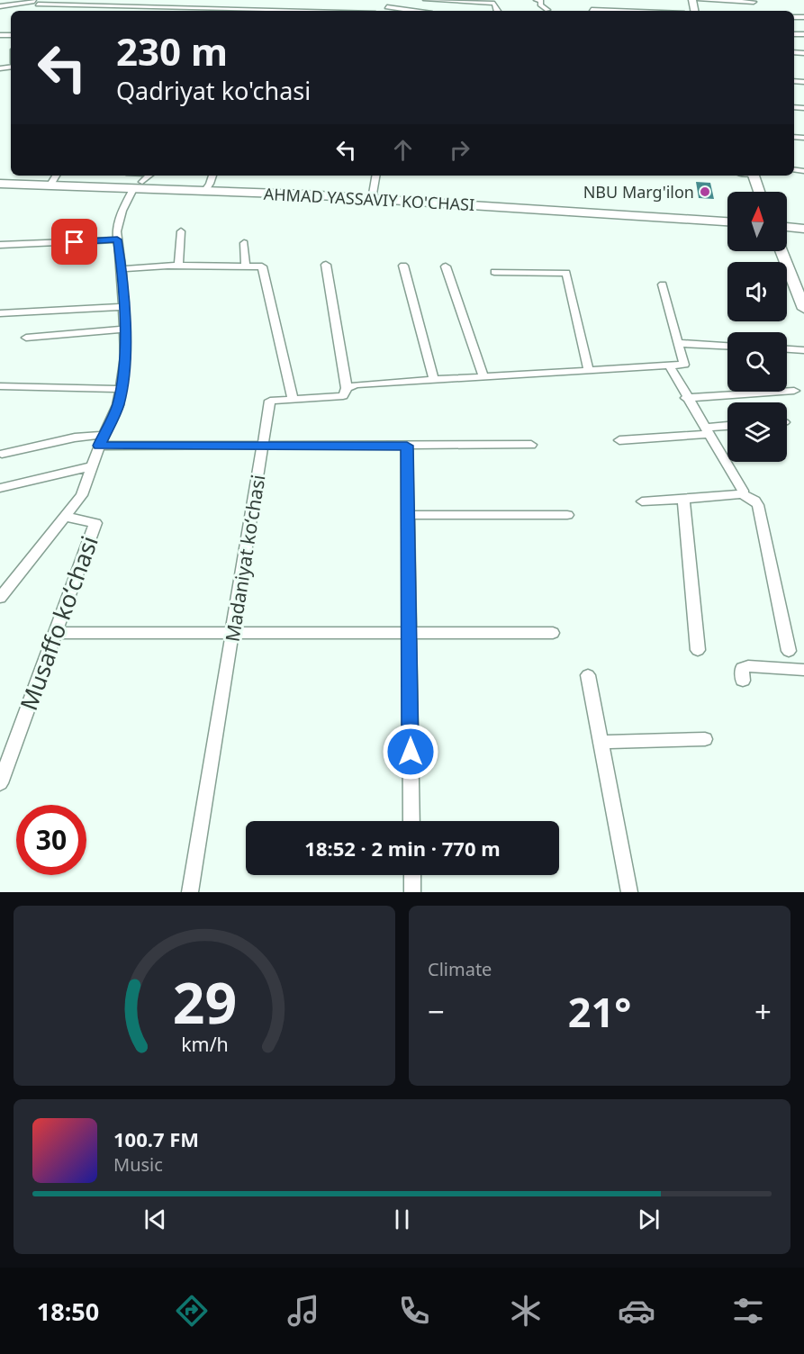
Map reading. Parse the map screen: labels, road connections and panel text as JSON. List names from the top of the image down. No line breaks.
{"streets":{"main road":["AHMAD YASSAVIY KO'CHASI"],"street":["Madaniyat koʻchasi","Musaffo koʻchasi"]},"places":["NBU Marg'ilon"],"north":"top","page":{"turn":["230 m","Qadriyat ko'chasi"],"limit":"30","trip":"18:52 · 2 min · 770 m","tile":"Climate","heat":["−","21°","+"],"song":["100.7 FM","Music"],"tabs":"18:50","gauge":["29","km/h"]}}
